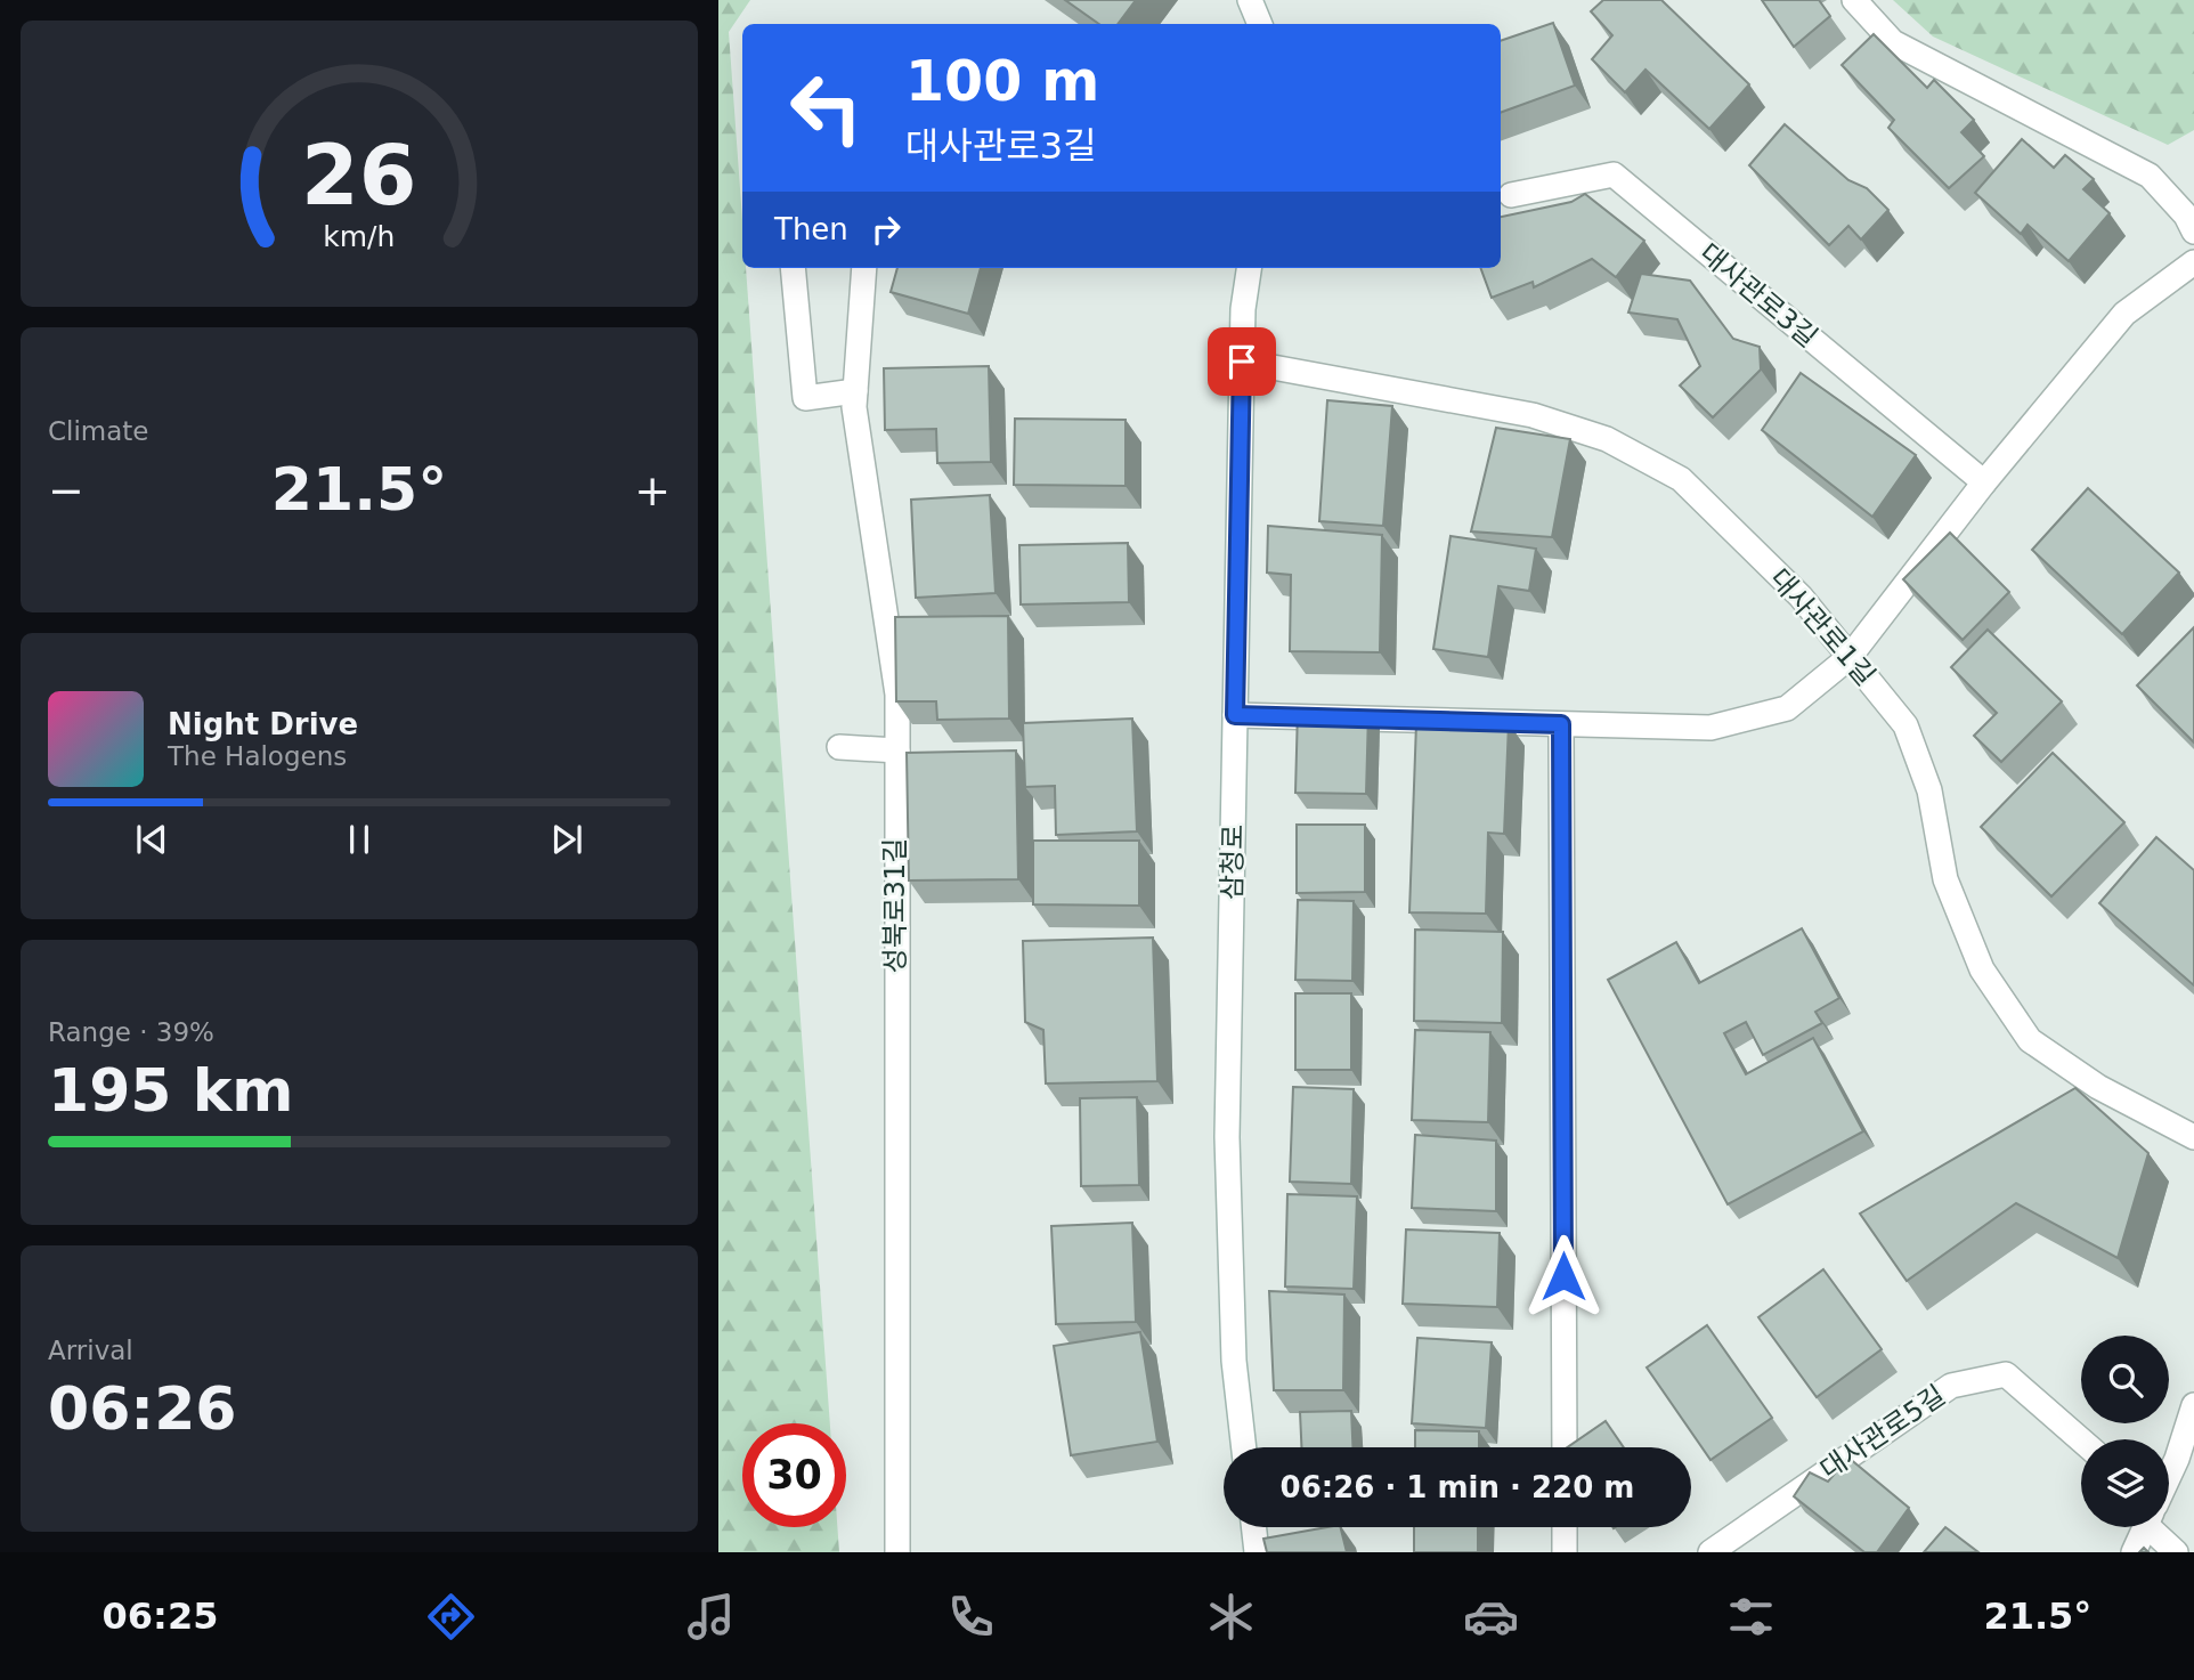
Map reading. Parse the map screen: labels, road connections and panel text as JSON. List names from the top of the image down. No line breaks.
{"streets":{"street":["대사관로3길","대사관로1길","삼청로","성북로31길","대사관로5길"]},"crossings":[["대사관로1길","삼청로"]],"page":{"turn":["100 m","대사관로3길"],"then":"Then","tile":["Climate",["Range · 39%","195 km"],["Arrival","06:26"]],"heat":["−","21.5°","+"],"song":["Night Drive","The Halogens"],"limit":"30","trip":"06:26 · 1 min · 220 m","tabs":["06:25","21.5°"],"gauge":["26","km/h"]}}
